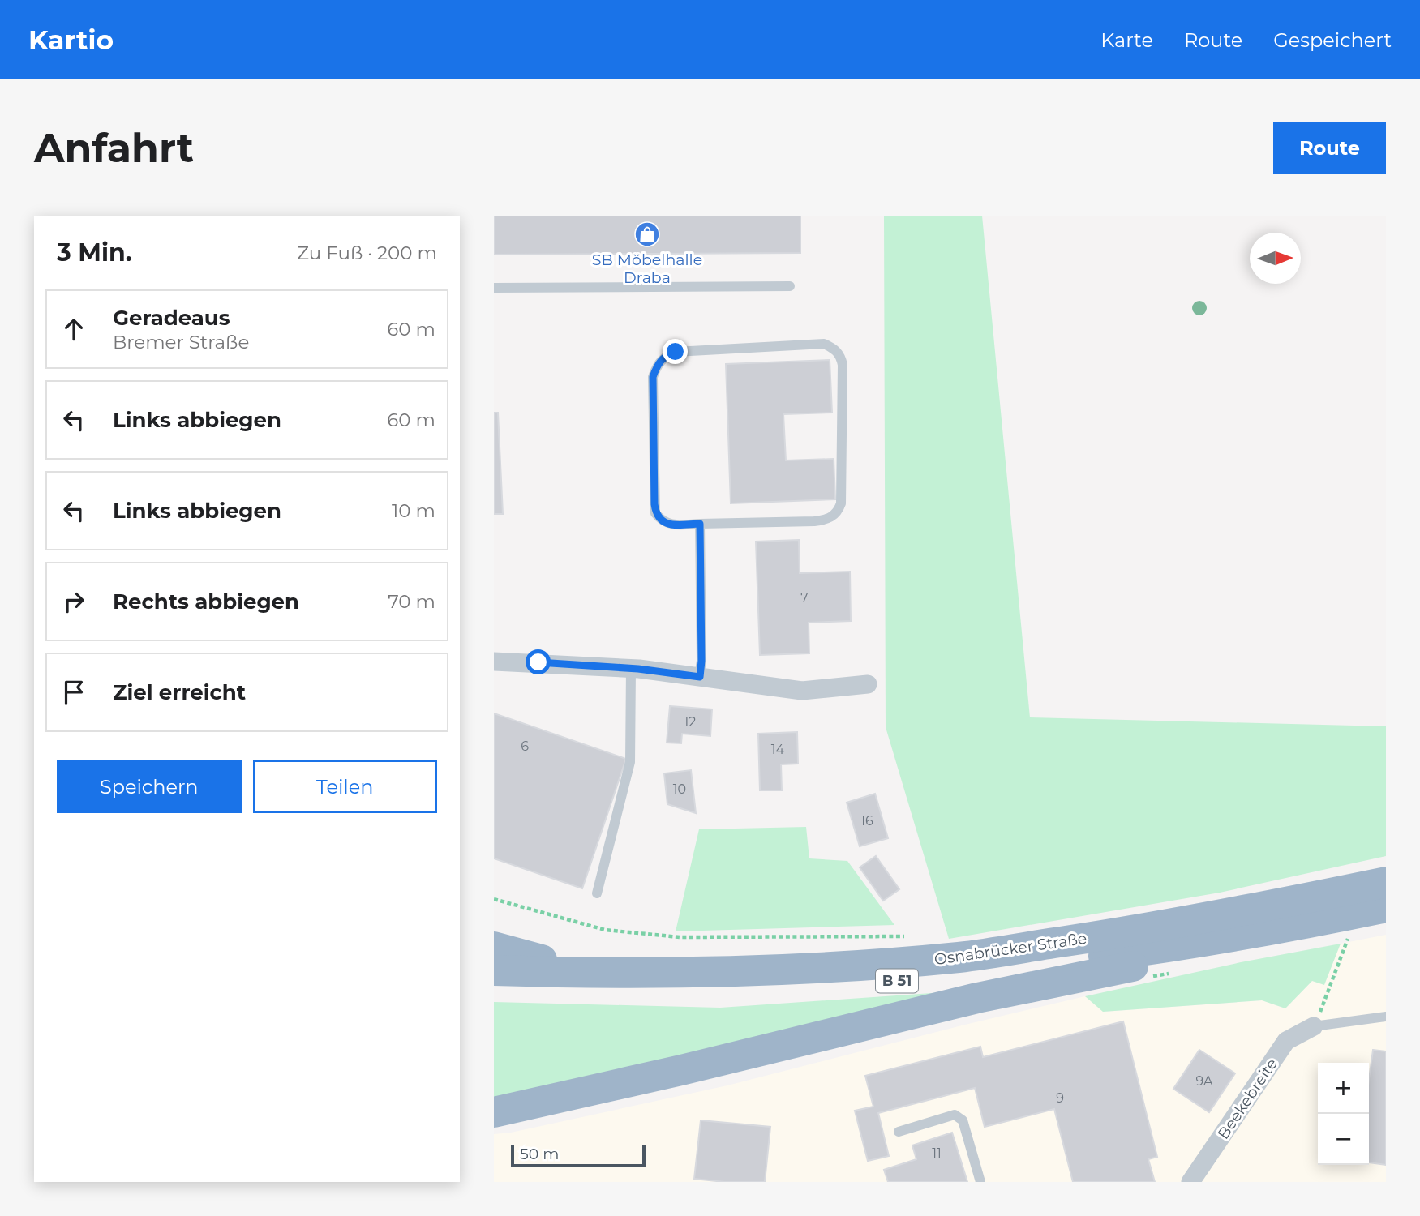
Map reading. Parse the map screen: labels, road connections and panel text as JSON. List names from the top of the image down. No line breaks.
{"streets":{"highway":["Osnabrücker Straße","B 51"],"street":["Beekebreite"]},"places":{"shop":["SB Möbelhalle Draba"]},"house_numbers":["7","12","6","14","10","16","9A","9","11"],"scale_bar":"50 m","north":"right","page":{"header":"Kartio","nav":["Karte","Route","Gespeichert"],"buttons":["Route",["Speichern","Teilen"]],"title":"Anfahrt","heading":["3 Min.","Zu Fuß · 200 m"],"list":[["Geradeaus","Bremer Straße","60 m"],["Links abbiegen","60 m"],["Links abbiegen","10 m"],["Rechts abbiegen","70 m"],"Ziel erreicht"],"map_buttons":["+","−"],"scale":"50 m"}}
